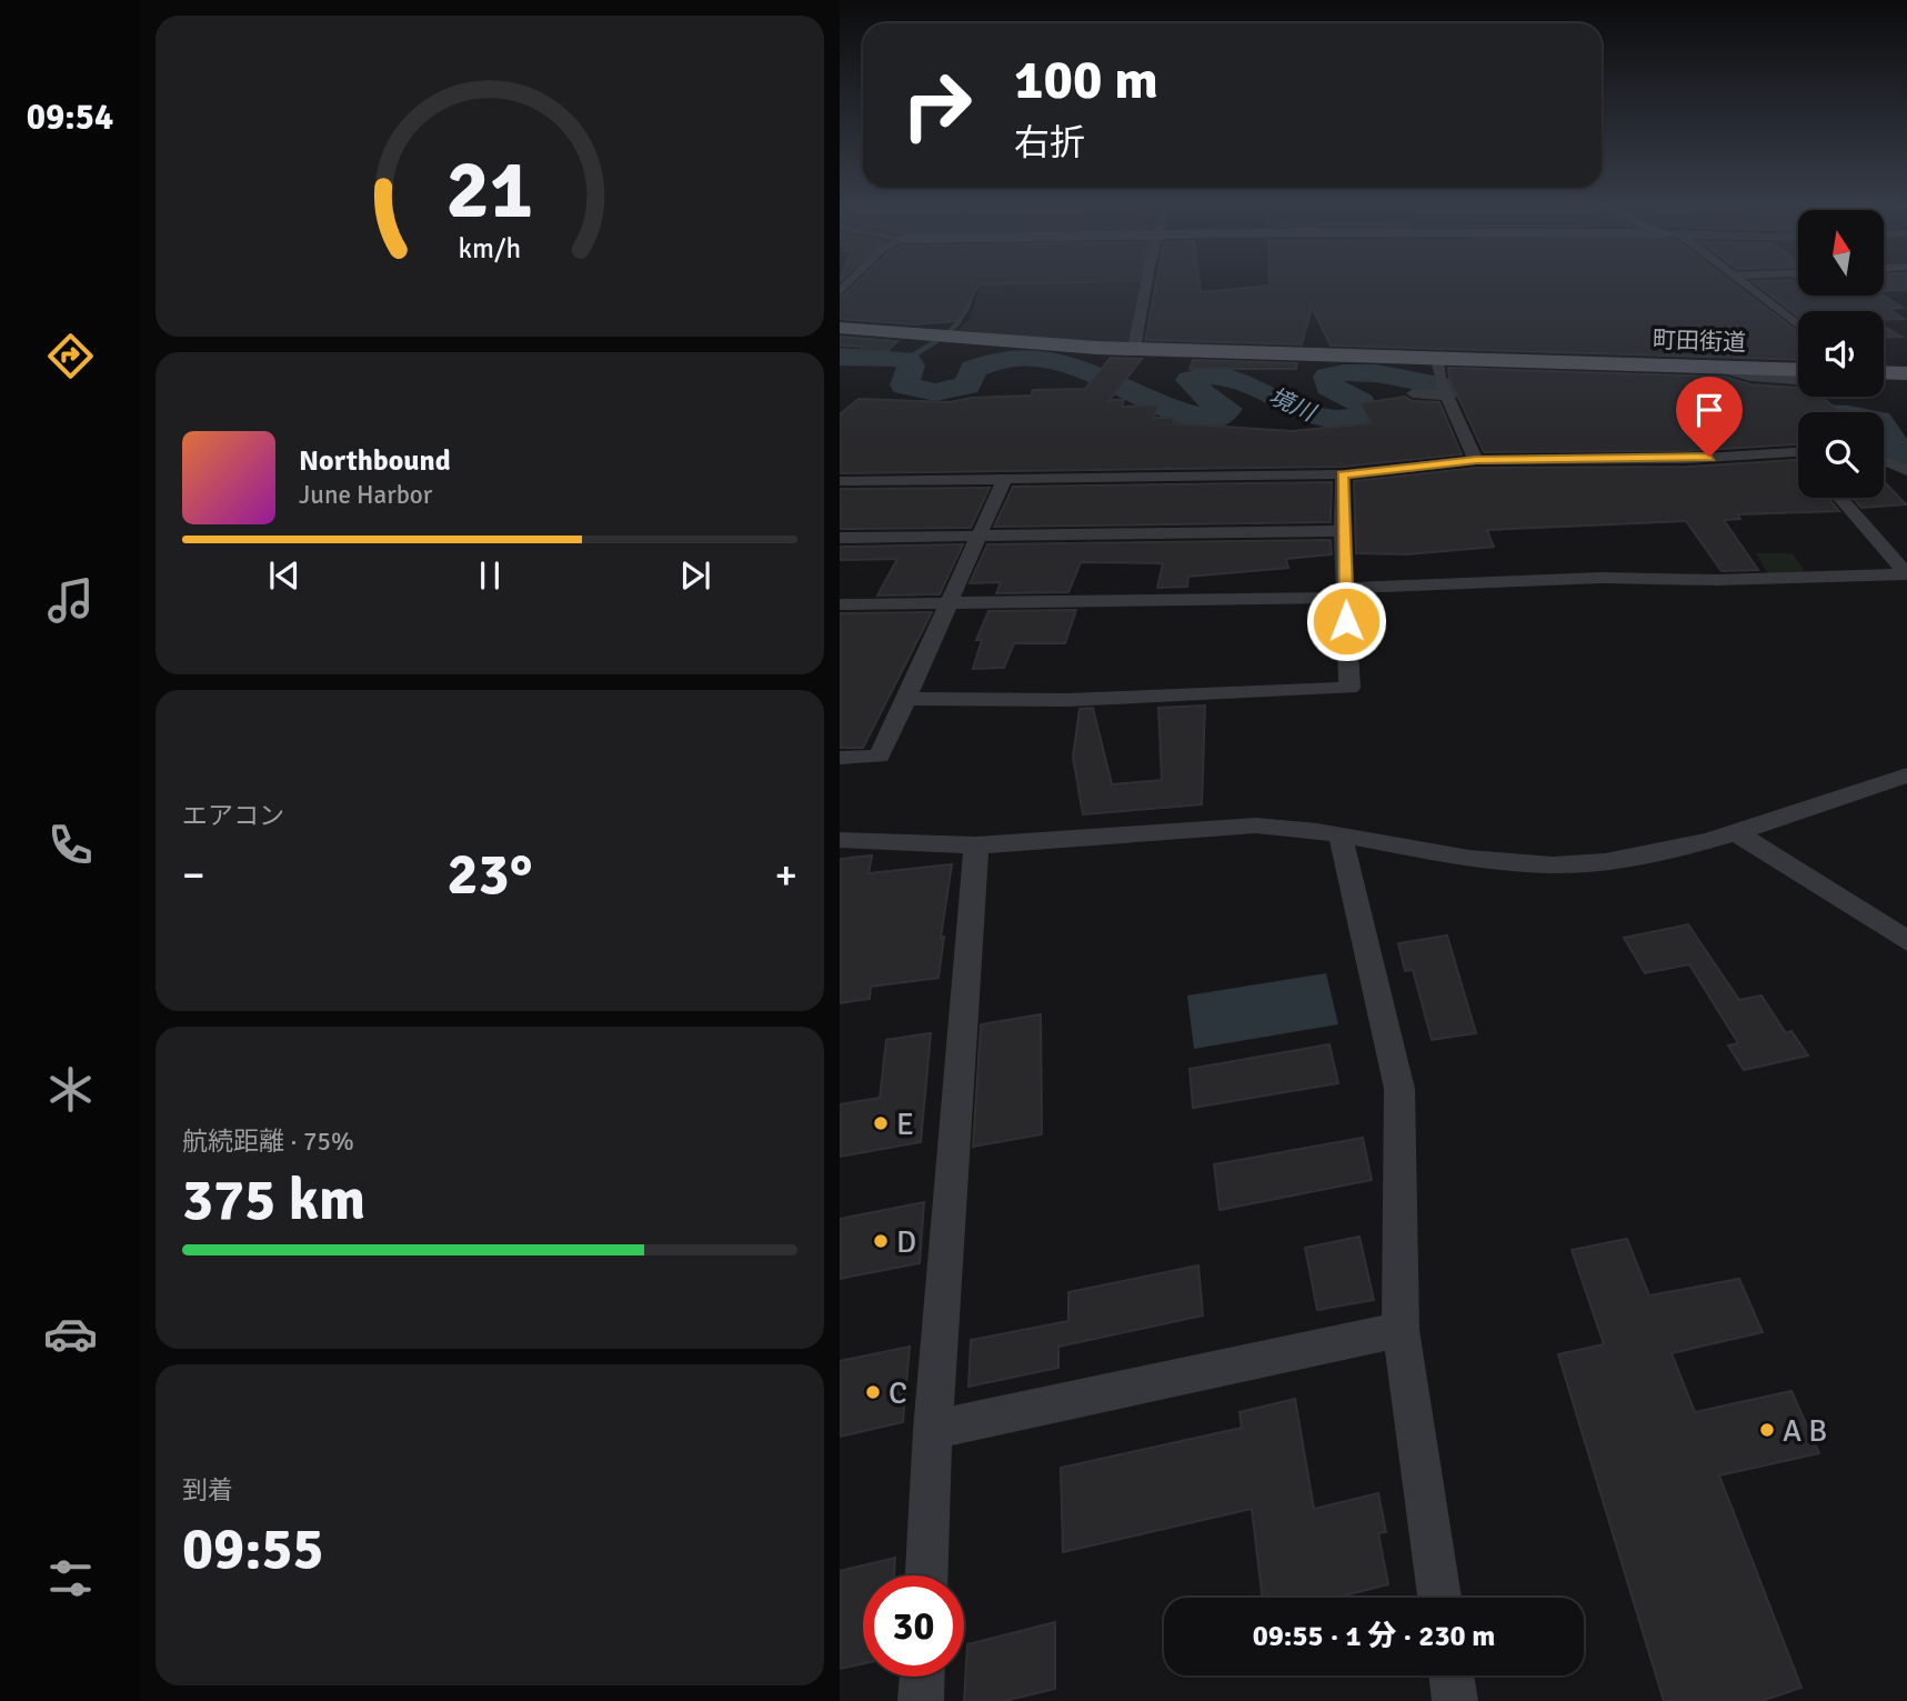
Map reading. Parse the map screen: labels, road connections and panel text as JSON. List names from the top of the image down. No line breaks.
{"streets":{"main road":["町田街道"]},"water":["境川"],"places":["E","D","C","A B"],"north":"top","page":{"tabs":"09:54","turn":["100 m","右折"],"song":["Northbound","June Harbor"],"tile":["エアコン",["航続距離 · 75%","375 km"],["到着","09:55"]],"heat":["−","23°","+"],"limit":"30","trip":"09:55 · 1 分 · 230 m","gauge":["21","km/h"]}}
